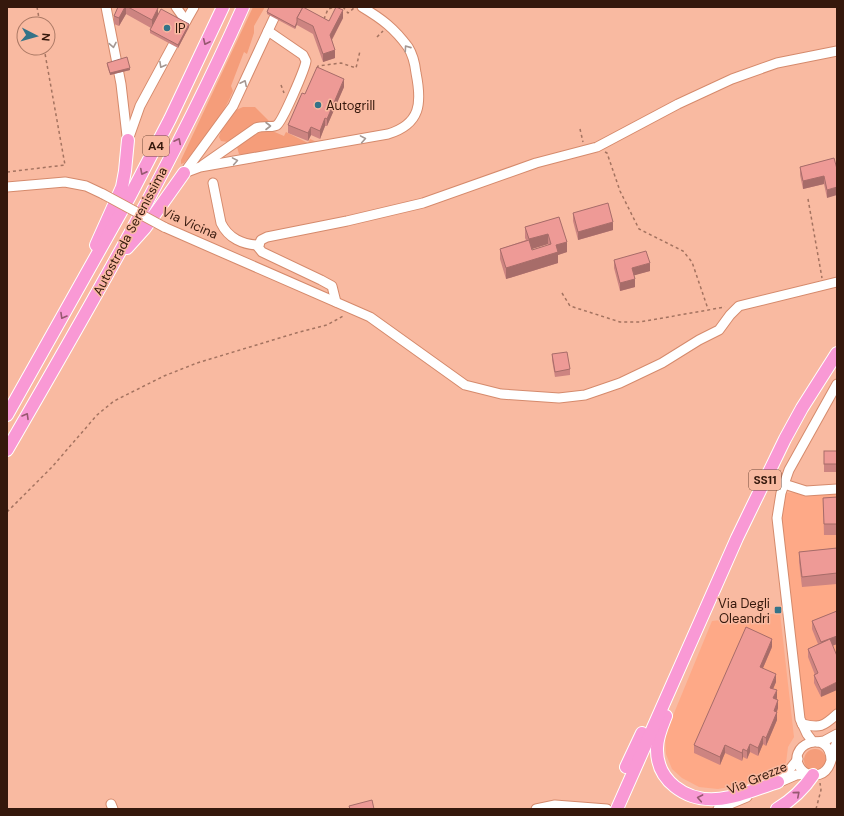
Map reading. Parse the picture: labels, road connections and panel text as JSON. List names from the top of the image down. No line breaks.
{"streets":{"highway":["A4","Autostrada Serenissima","SS11"],"street":["Via Vicina","Via Grezze"]},"places":{"other":["IP","Autogrill"],"transit":["Via Degli Oleandri"]},"north":"right"}
